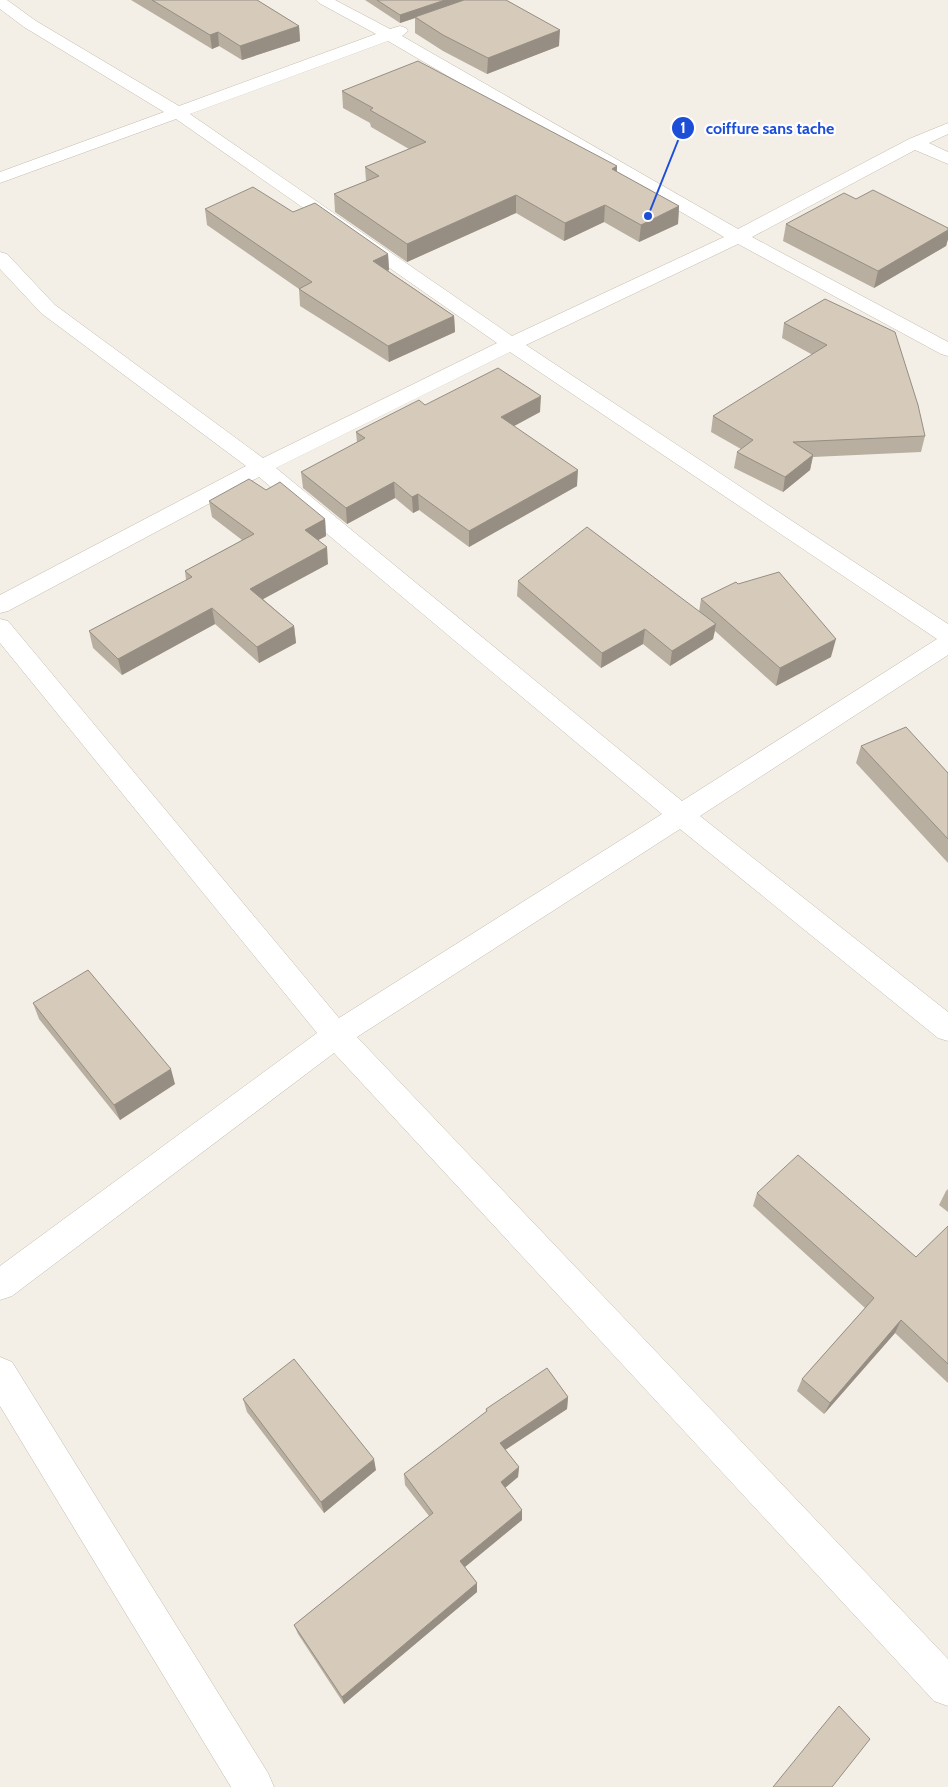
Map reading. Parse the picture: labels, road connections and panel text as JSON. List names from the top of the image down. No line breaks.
{"places":["coiffure sans tache"]}
